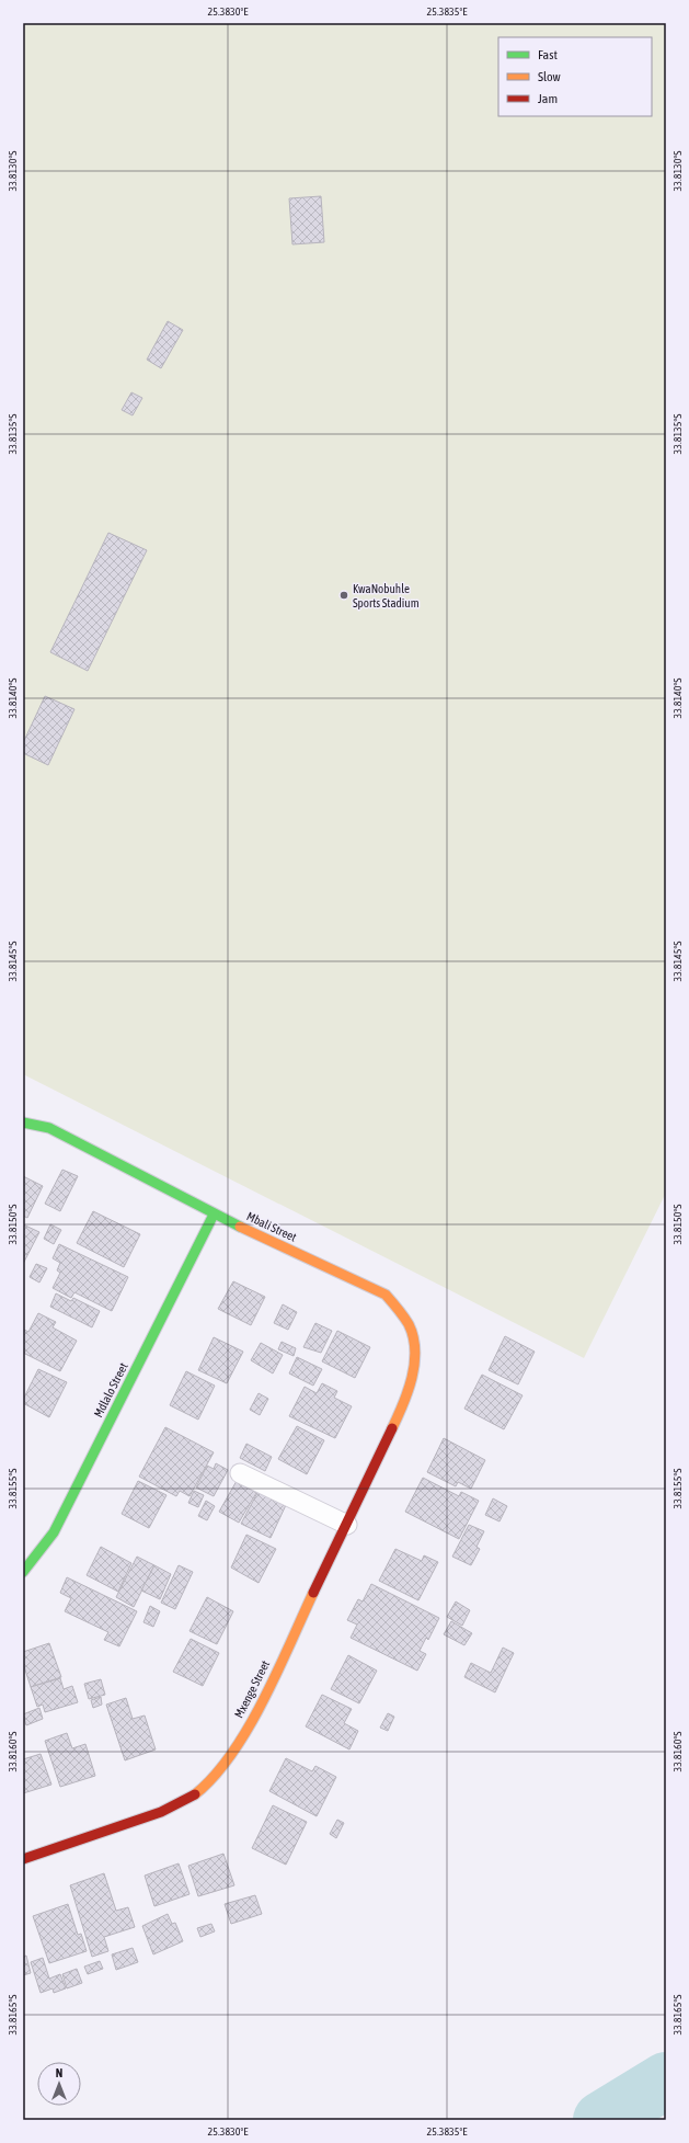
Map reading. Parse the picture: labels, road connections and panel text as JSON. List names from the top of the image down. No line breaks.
{"streets":{"street":["Mbali Street","Mdlalo Street","Mxenge Street"]},"crossings":[["Mbali Street","Mdlalo Street"],["Mbali Street","Mxenge Street"]],"places":["KwaNobuhle Sports Stadium"],"legend":["Fast","Slow","Jam"],"north":"top","coordinates":["25.3830°E","25.3835°E","33.8130°S","33.8135°S","33.8140°S","33.8145°S","33.8150°S","33.8155°S","33.8160°S","33.8165°S"]}
